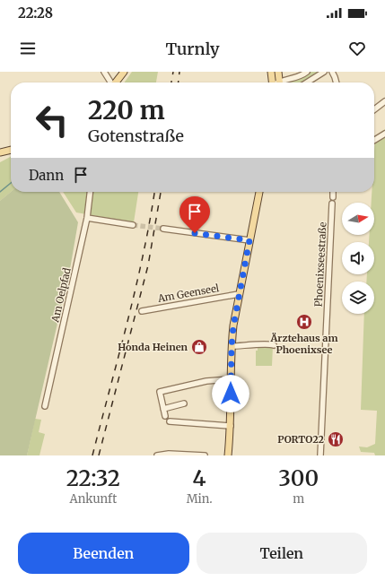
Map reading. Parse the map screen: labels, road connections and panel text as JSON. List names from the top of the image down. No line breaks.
{"streets":{"street":["Phoenixseestraße","Am Geenseel","Am Oelpfad"]},"places":{"hospital":["Ärztehaus am Phoenixsee"],"shop":["Honda Heinen"],"restaurant":["PORTO22"]},"north":"right","page":{"status":"22:28","header":"Turnly","turn":["220 m","Gotenstraße"],"then":"Dann","eta":["22:32","Ankunft","4","Min.","300","m"],"buttons":["Beenden","Teilen"]}}
